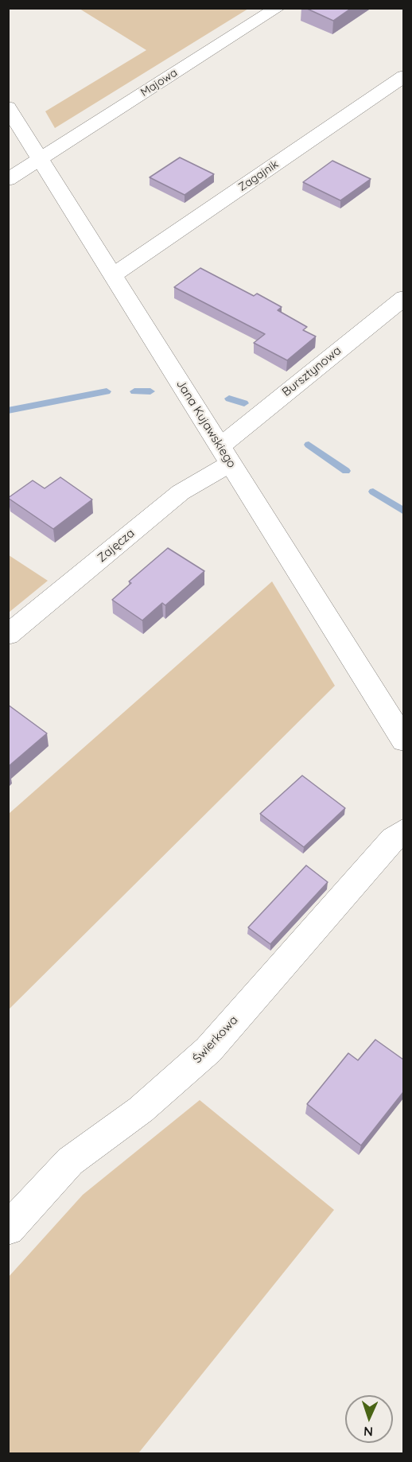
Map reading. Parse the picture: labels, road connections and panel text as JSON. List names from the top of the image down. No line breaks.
{"streets":{"street":["Majowa","Zagajnik","Bursztynowa","Jana Kujawskiego","Zajęcza","Świerkowa"]},"crossings":[["Majowa","Jana Kujawskiego"],["Zagajnik","Jana Kujawskiego"],["Bursztynowa","Jana Kujawskiego"],["Bursztynowa","Zajęcza"],["Jana Kujawskiego","Zajęcza"]],"north":"bottom"}
